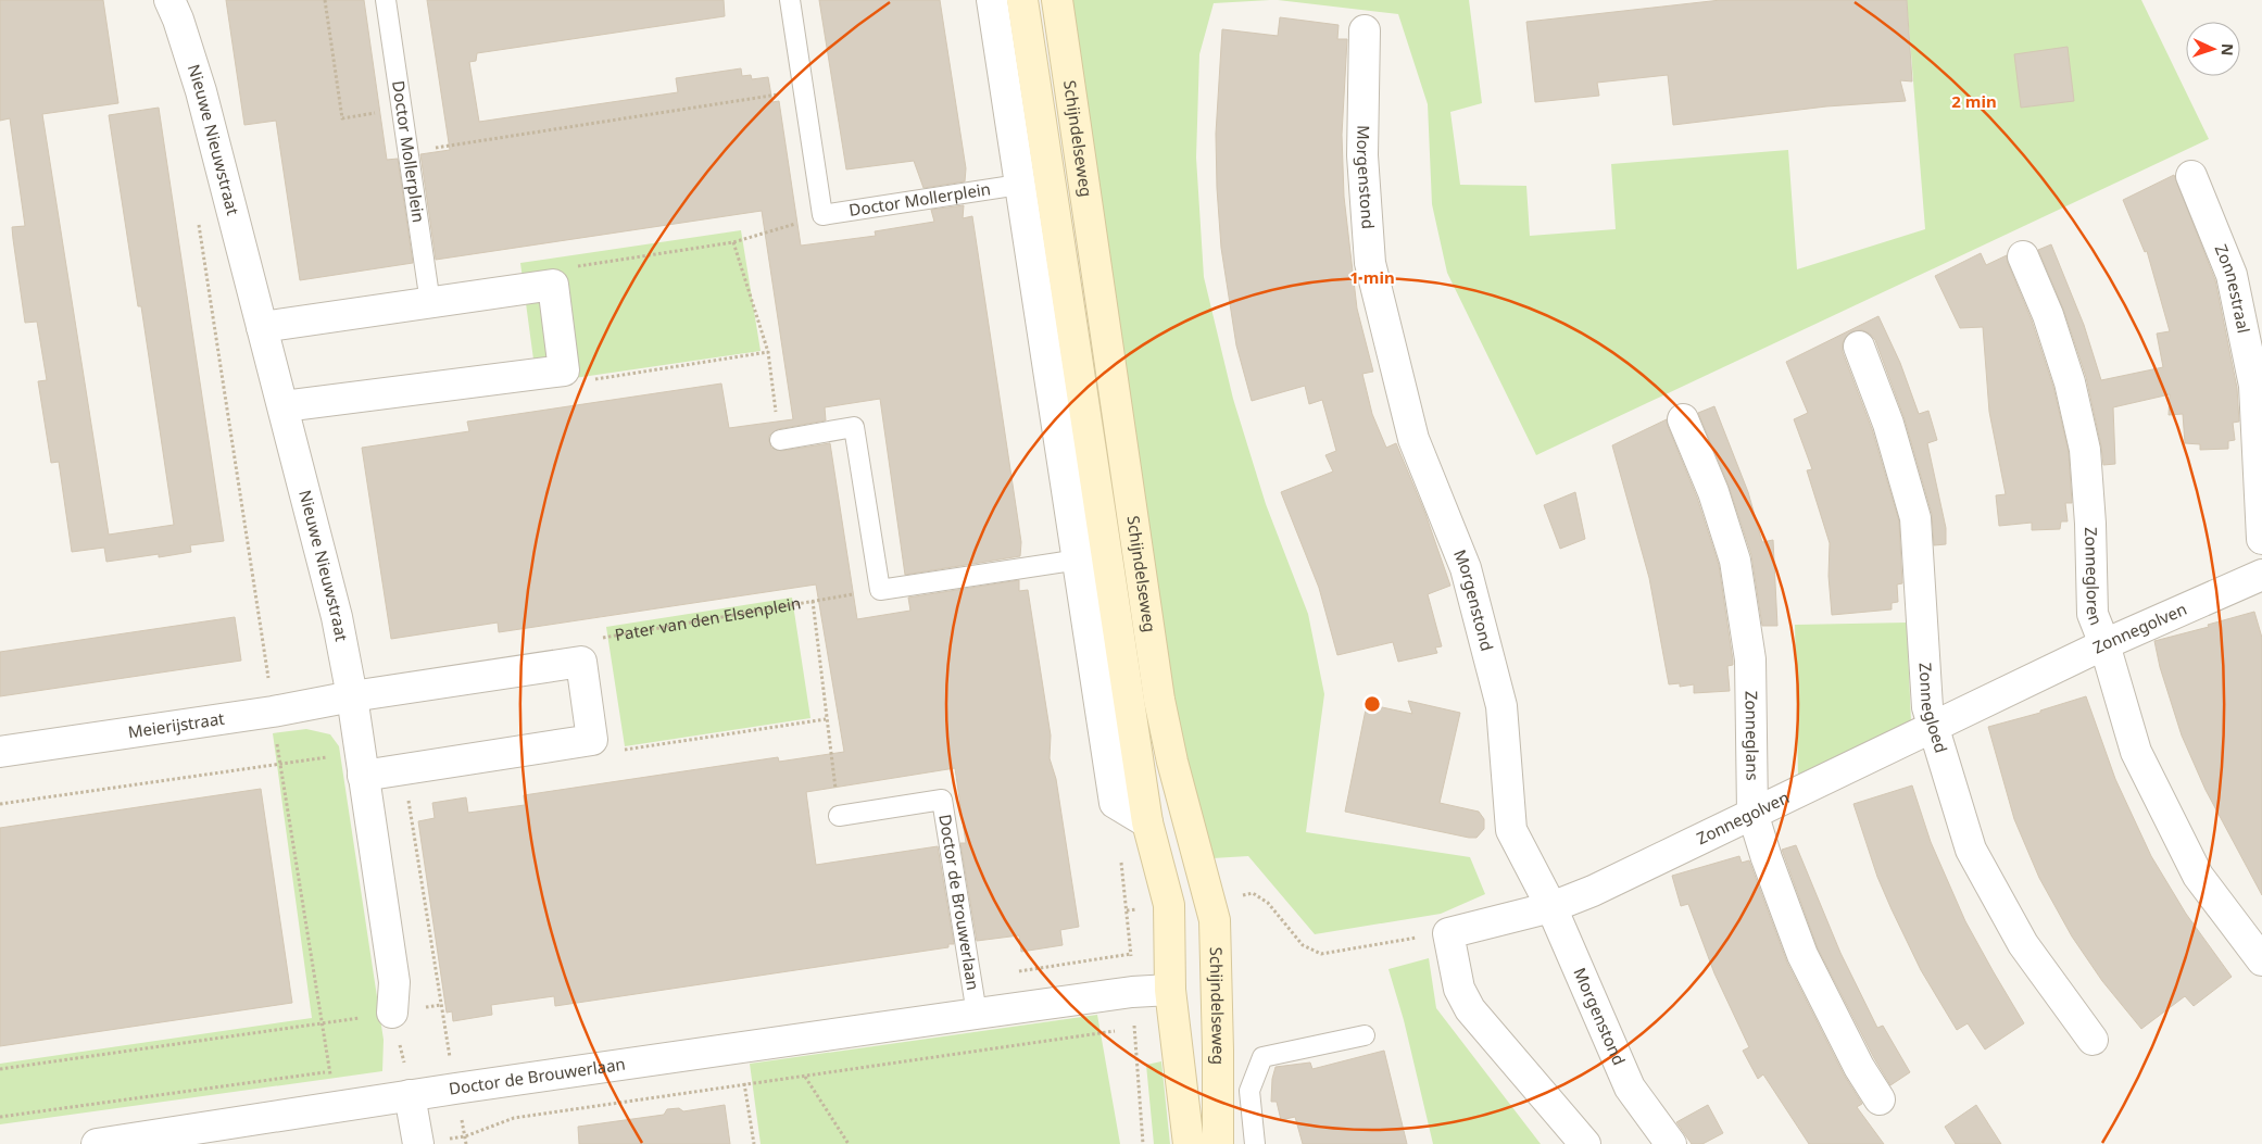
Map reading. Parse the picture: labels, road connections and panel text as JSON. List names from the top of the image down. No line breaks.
{"streets":{"main road":["Schijndelseweg"],"street":["Nieuwe Nieuwstraat","Morgenstond","Zonnestraal","Zonnegloren","Zonnegolven","Zonnegloed","Meierijstraat","Zonneglans","Doctor de Brouwerlaan"],"lane":["Doctor Mollerplein"],"path":["Pater van den Elsenplein"]},"crossings":[["Schijndelseweg","Doctor de Brouwerlaan"],["Nieuwe Nieuwstraat","Meierijstraat"],["Morgenstond","Zonnegolven"],["Zonnegloren","Zonnegolven"],["Pater van den Elsenplein","Doctor de Brouwerlaan"],["Zonnegolven","Zonnegloed"],["Zonnegolven","Zonneglans"]],"north":"right","rings":["2 min","1 min"]}
